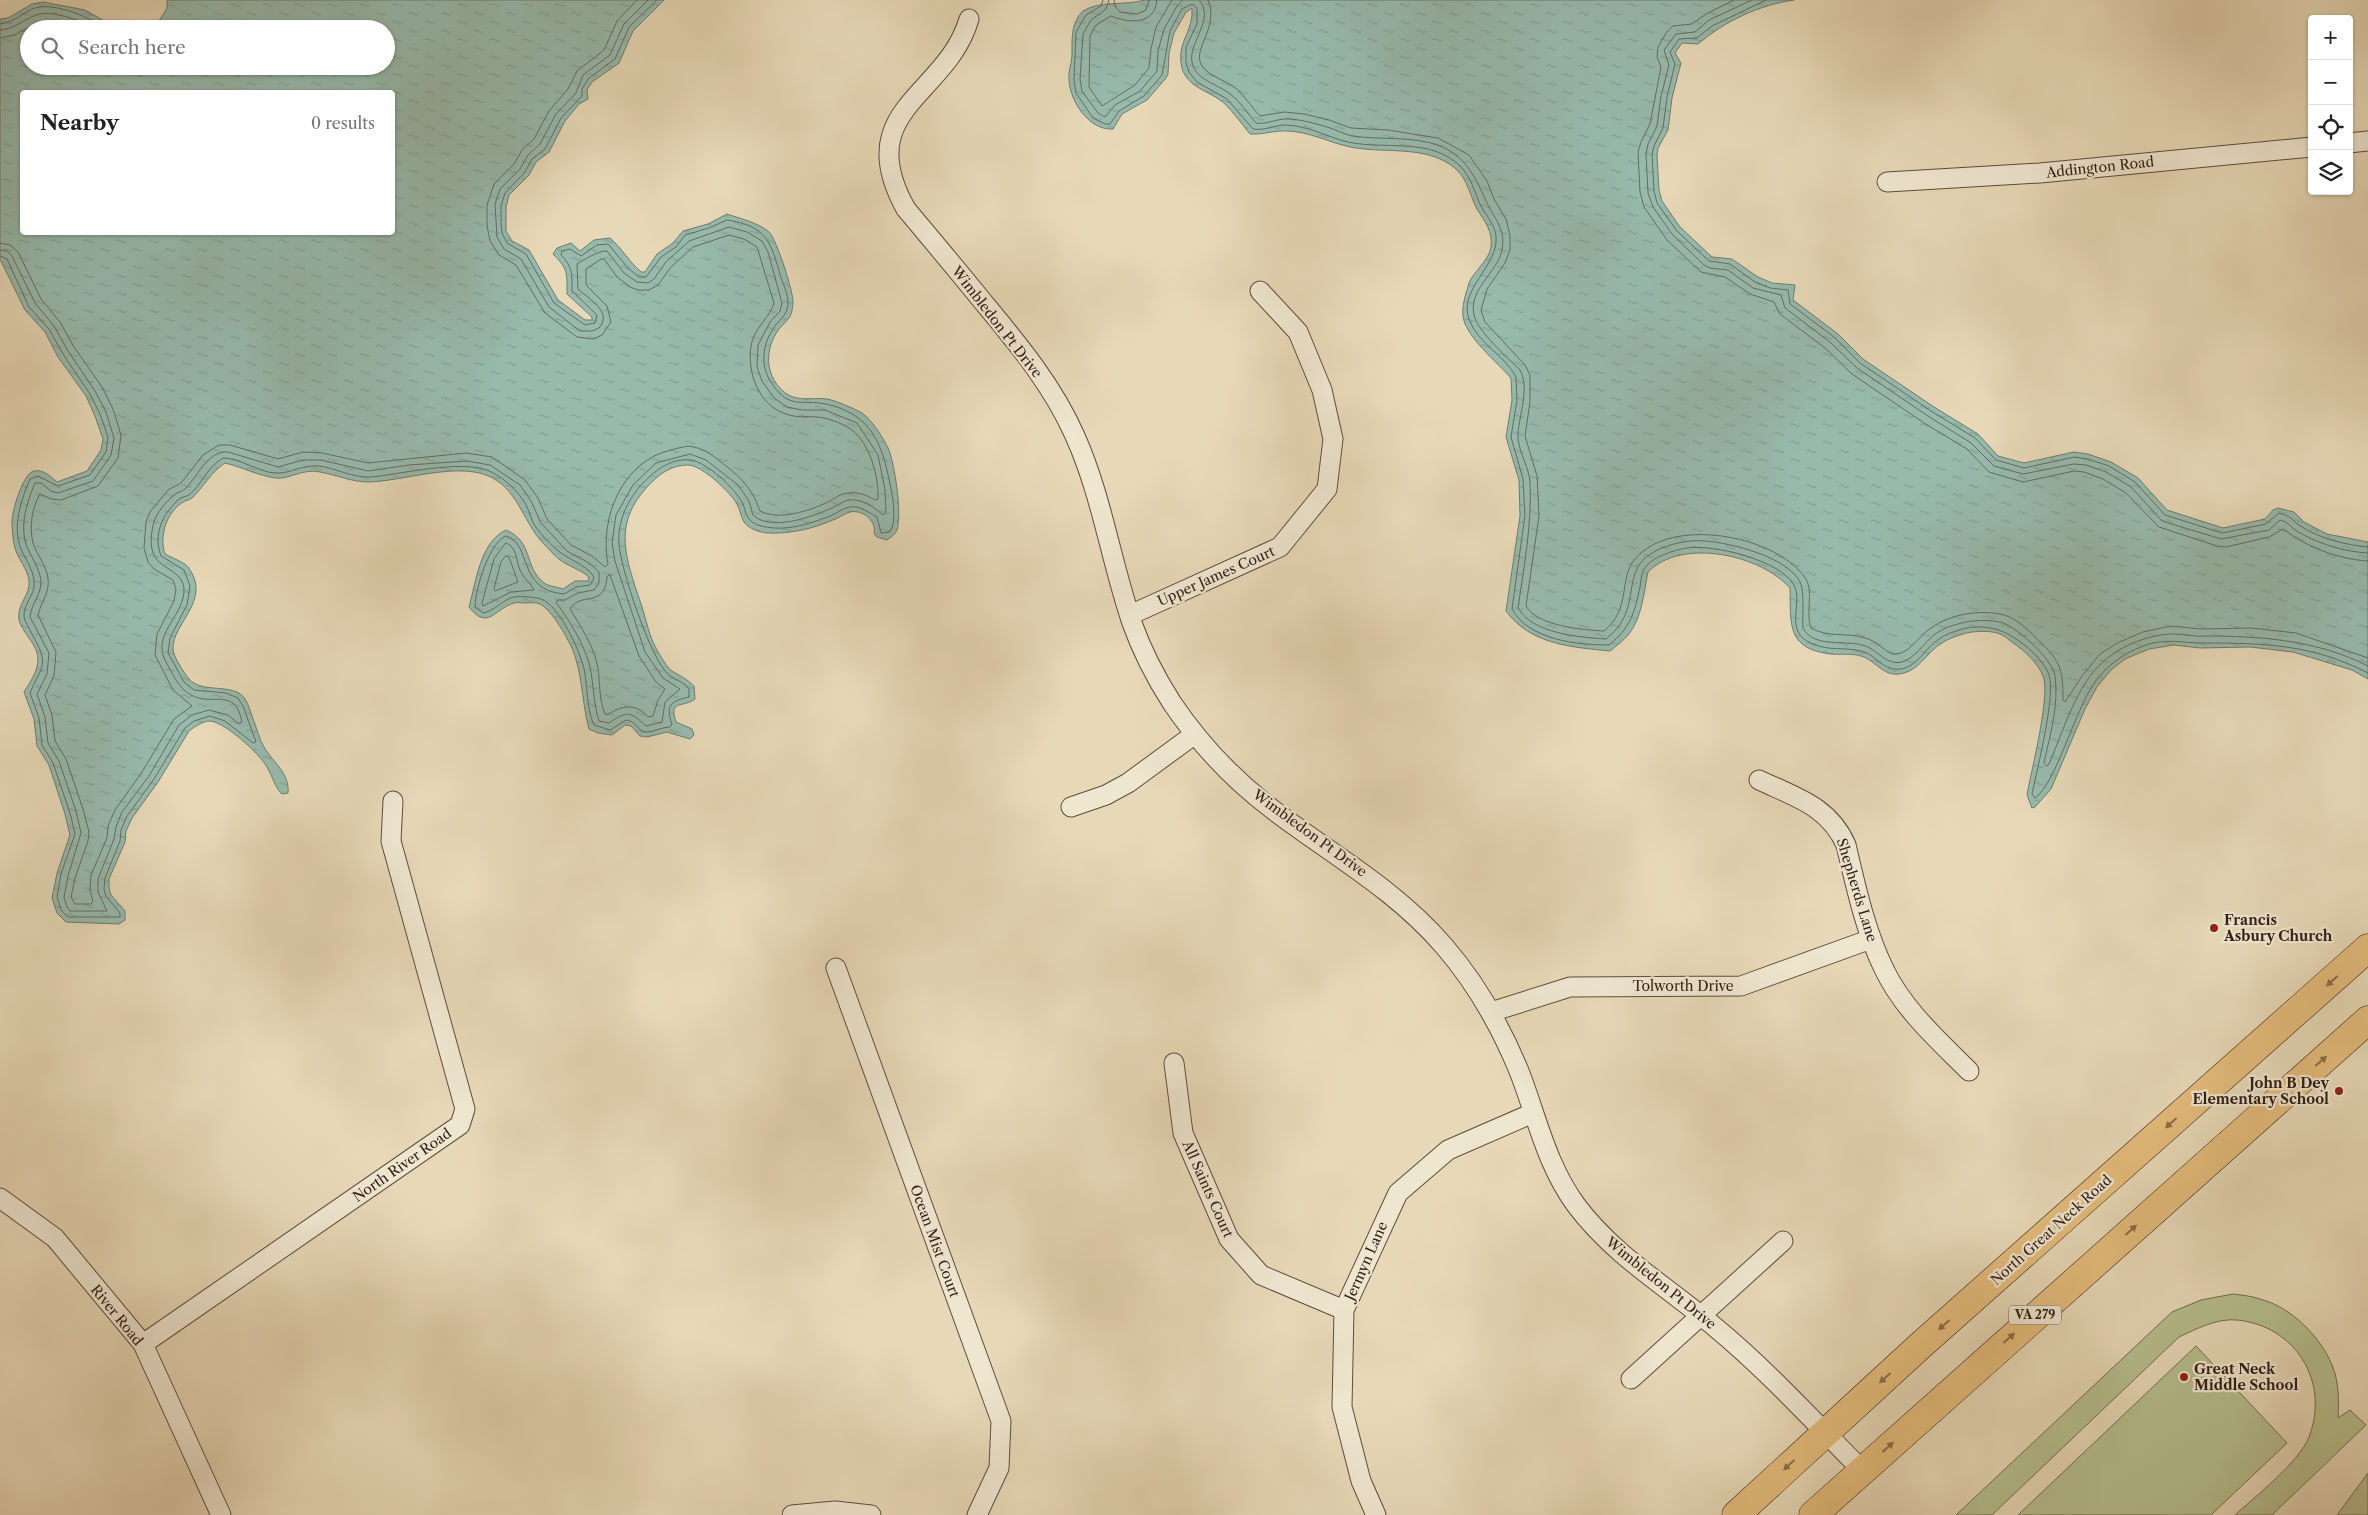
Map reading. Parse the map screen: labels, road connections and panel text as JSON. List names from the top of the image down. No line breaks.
{"streets":{"main road":["North Great Neck Road","VA 279"],"street":["Addington Road","Wimbledon Pt Drive","Upper James Court","Shepherds Lane","Tolworth Drive","North River Road","All Saints Court","Ocean Mist Court","Jermyn Lane","River Road"]},"crossings":[["Wimbledon Pt Drive","Upper James Court"],["Wimbledon Pt Drive","Tolworth Drive"],["Wimbledon Pt Drive","North Great Neck Road"],["Wimbledon Pt Drive","Jermyn Lane"],["Wimbledon Pt Drive","VA 279"],["Shepherds Lane","Tolworth Drive"],["North River Road","River Road"],["All Saints Court","Jermyn Lane"]],"places":["Francis Asbury Church","John B Dey Elementary School","Great Neck Middle School"],"page":{"map_buttons":["+","−"],"search":"Search here","heading":["Nearby","0 results"]}}
